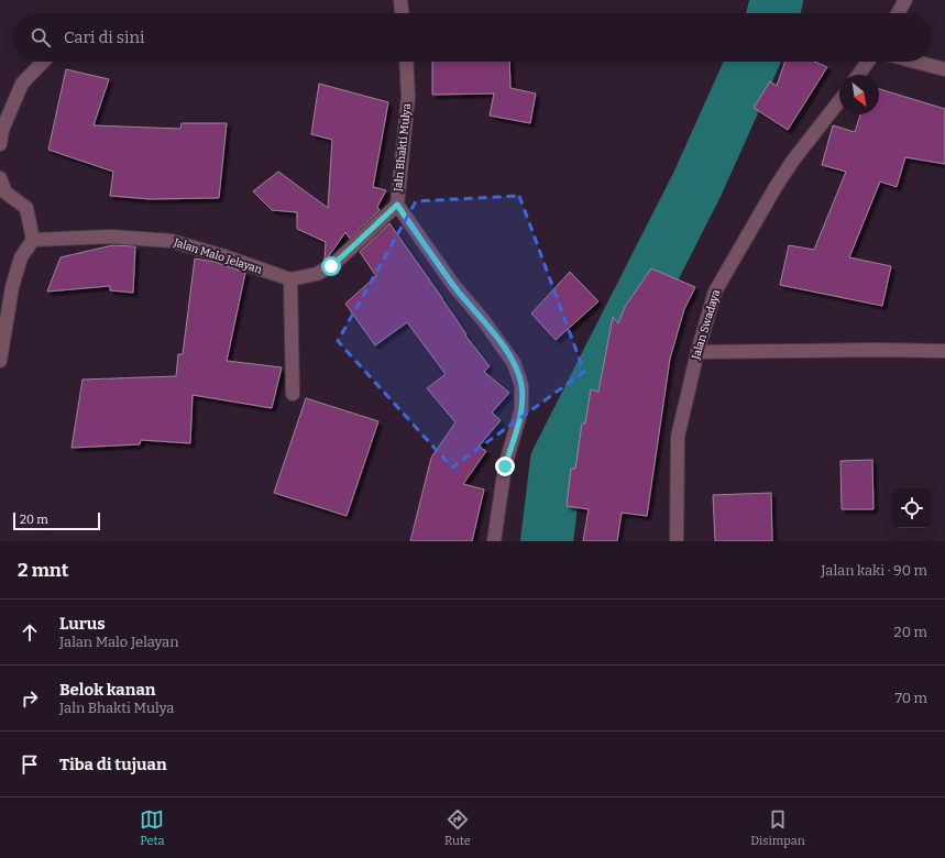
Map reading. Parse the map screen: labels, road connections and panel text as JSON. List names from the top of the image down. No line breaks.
{"streets":{"street":["Jaln Bhakti Mulya","Jalan Malo Jelayan","Jalan Swadaya"]},"scale_bar":"20 m","north":"bottom right","page":{"search":"Cari di sini","scale":"20 m","heading":["2 mnt","Jalan kaki · 90 m"],"list":[["Lurus","Jalan Malo Jelayan","20 m"],["Belok kanan","Jaln Bhakti Mulya","70 m"],"Tiba di tujuan"],"nav":["Peta","Rute","Disimpan"]}}
